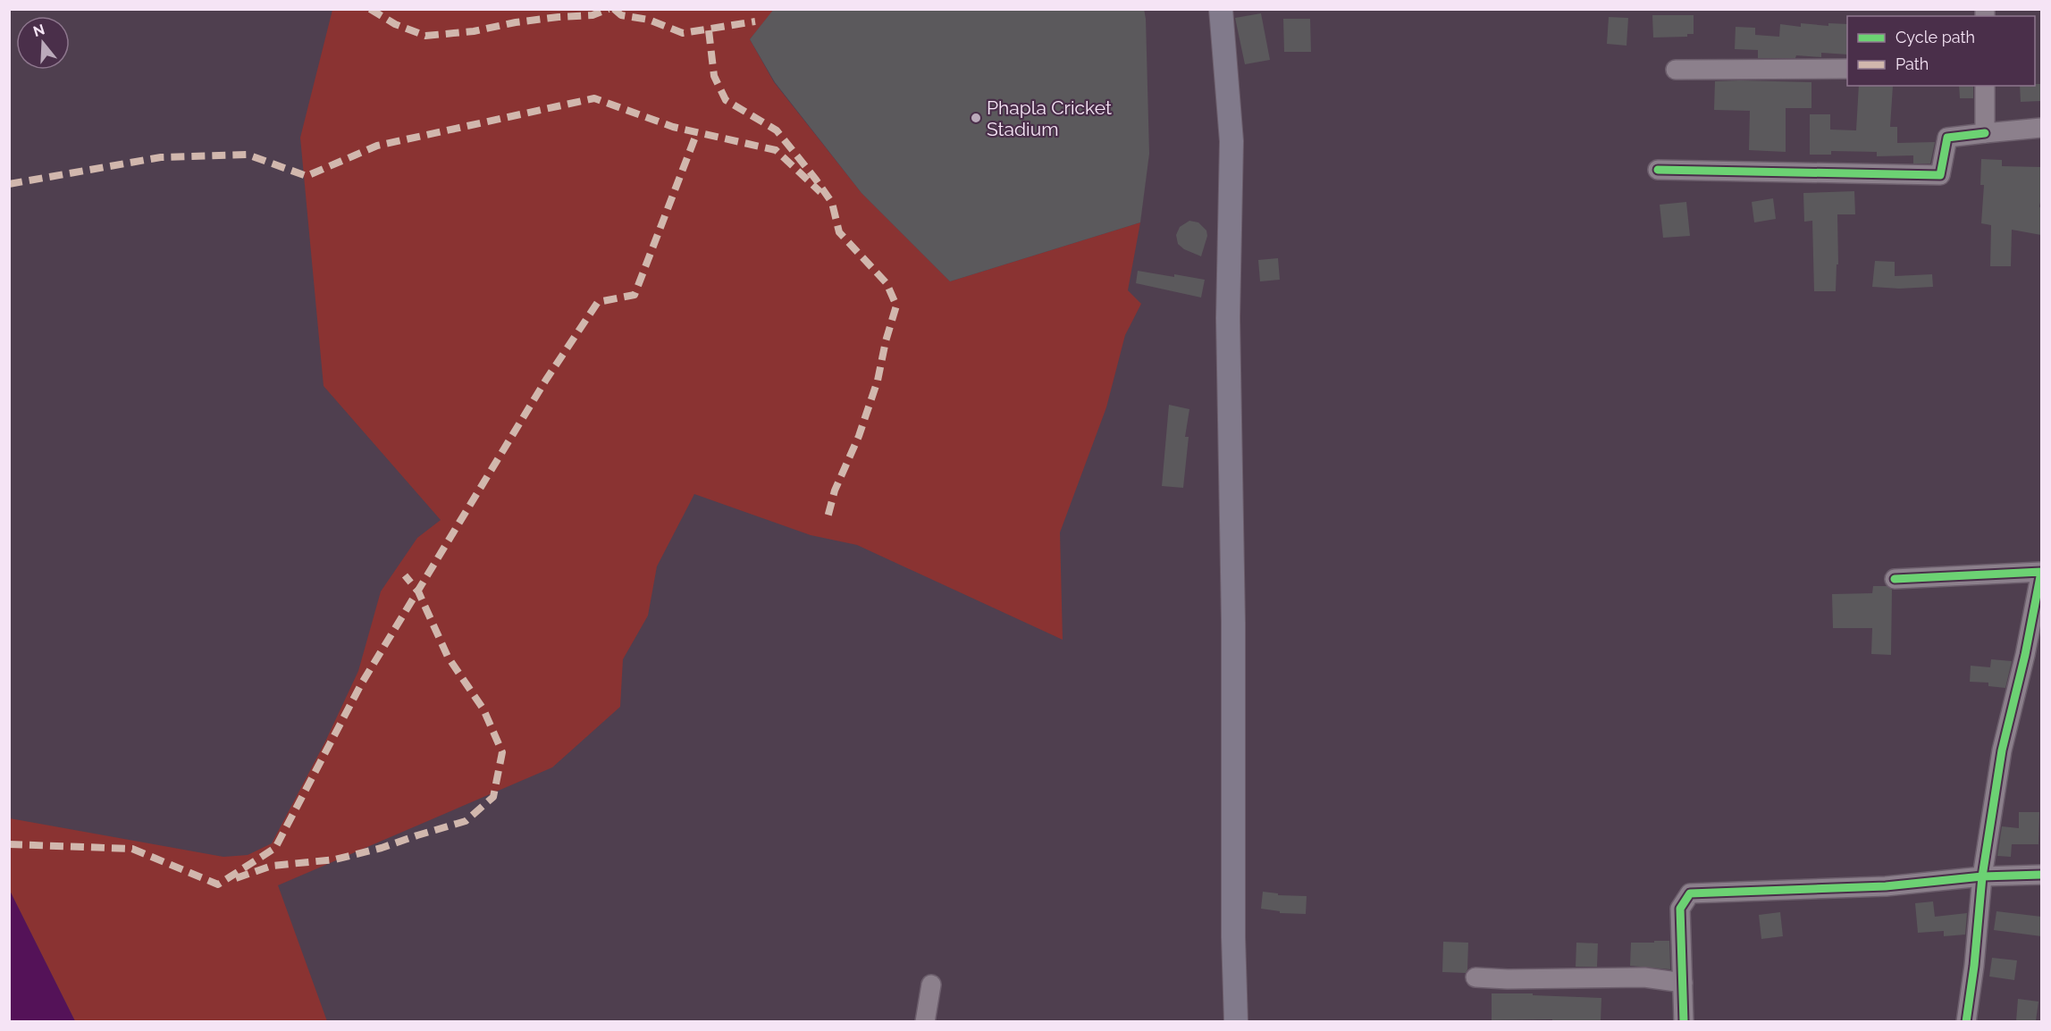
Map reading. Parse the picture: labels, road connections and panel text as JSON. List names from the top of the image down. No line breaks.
{"places":["Phapla Cricket Stadium"],"legend":["Cycle path","Path"],"north":"top"}
